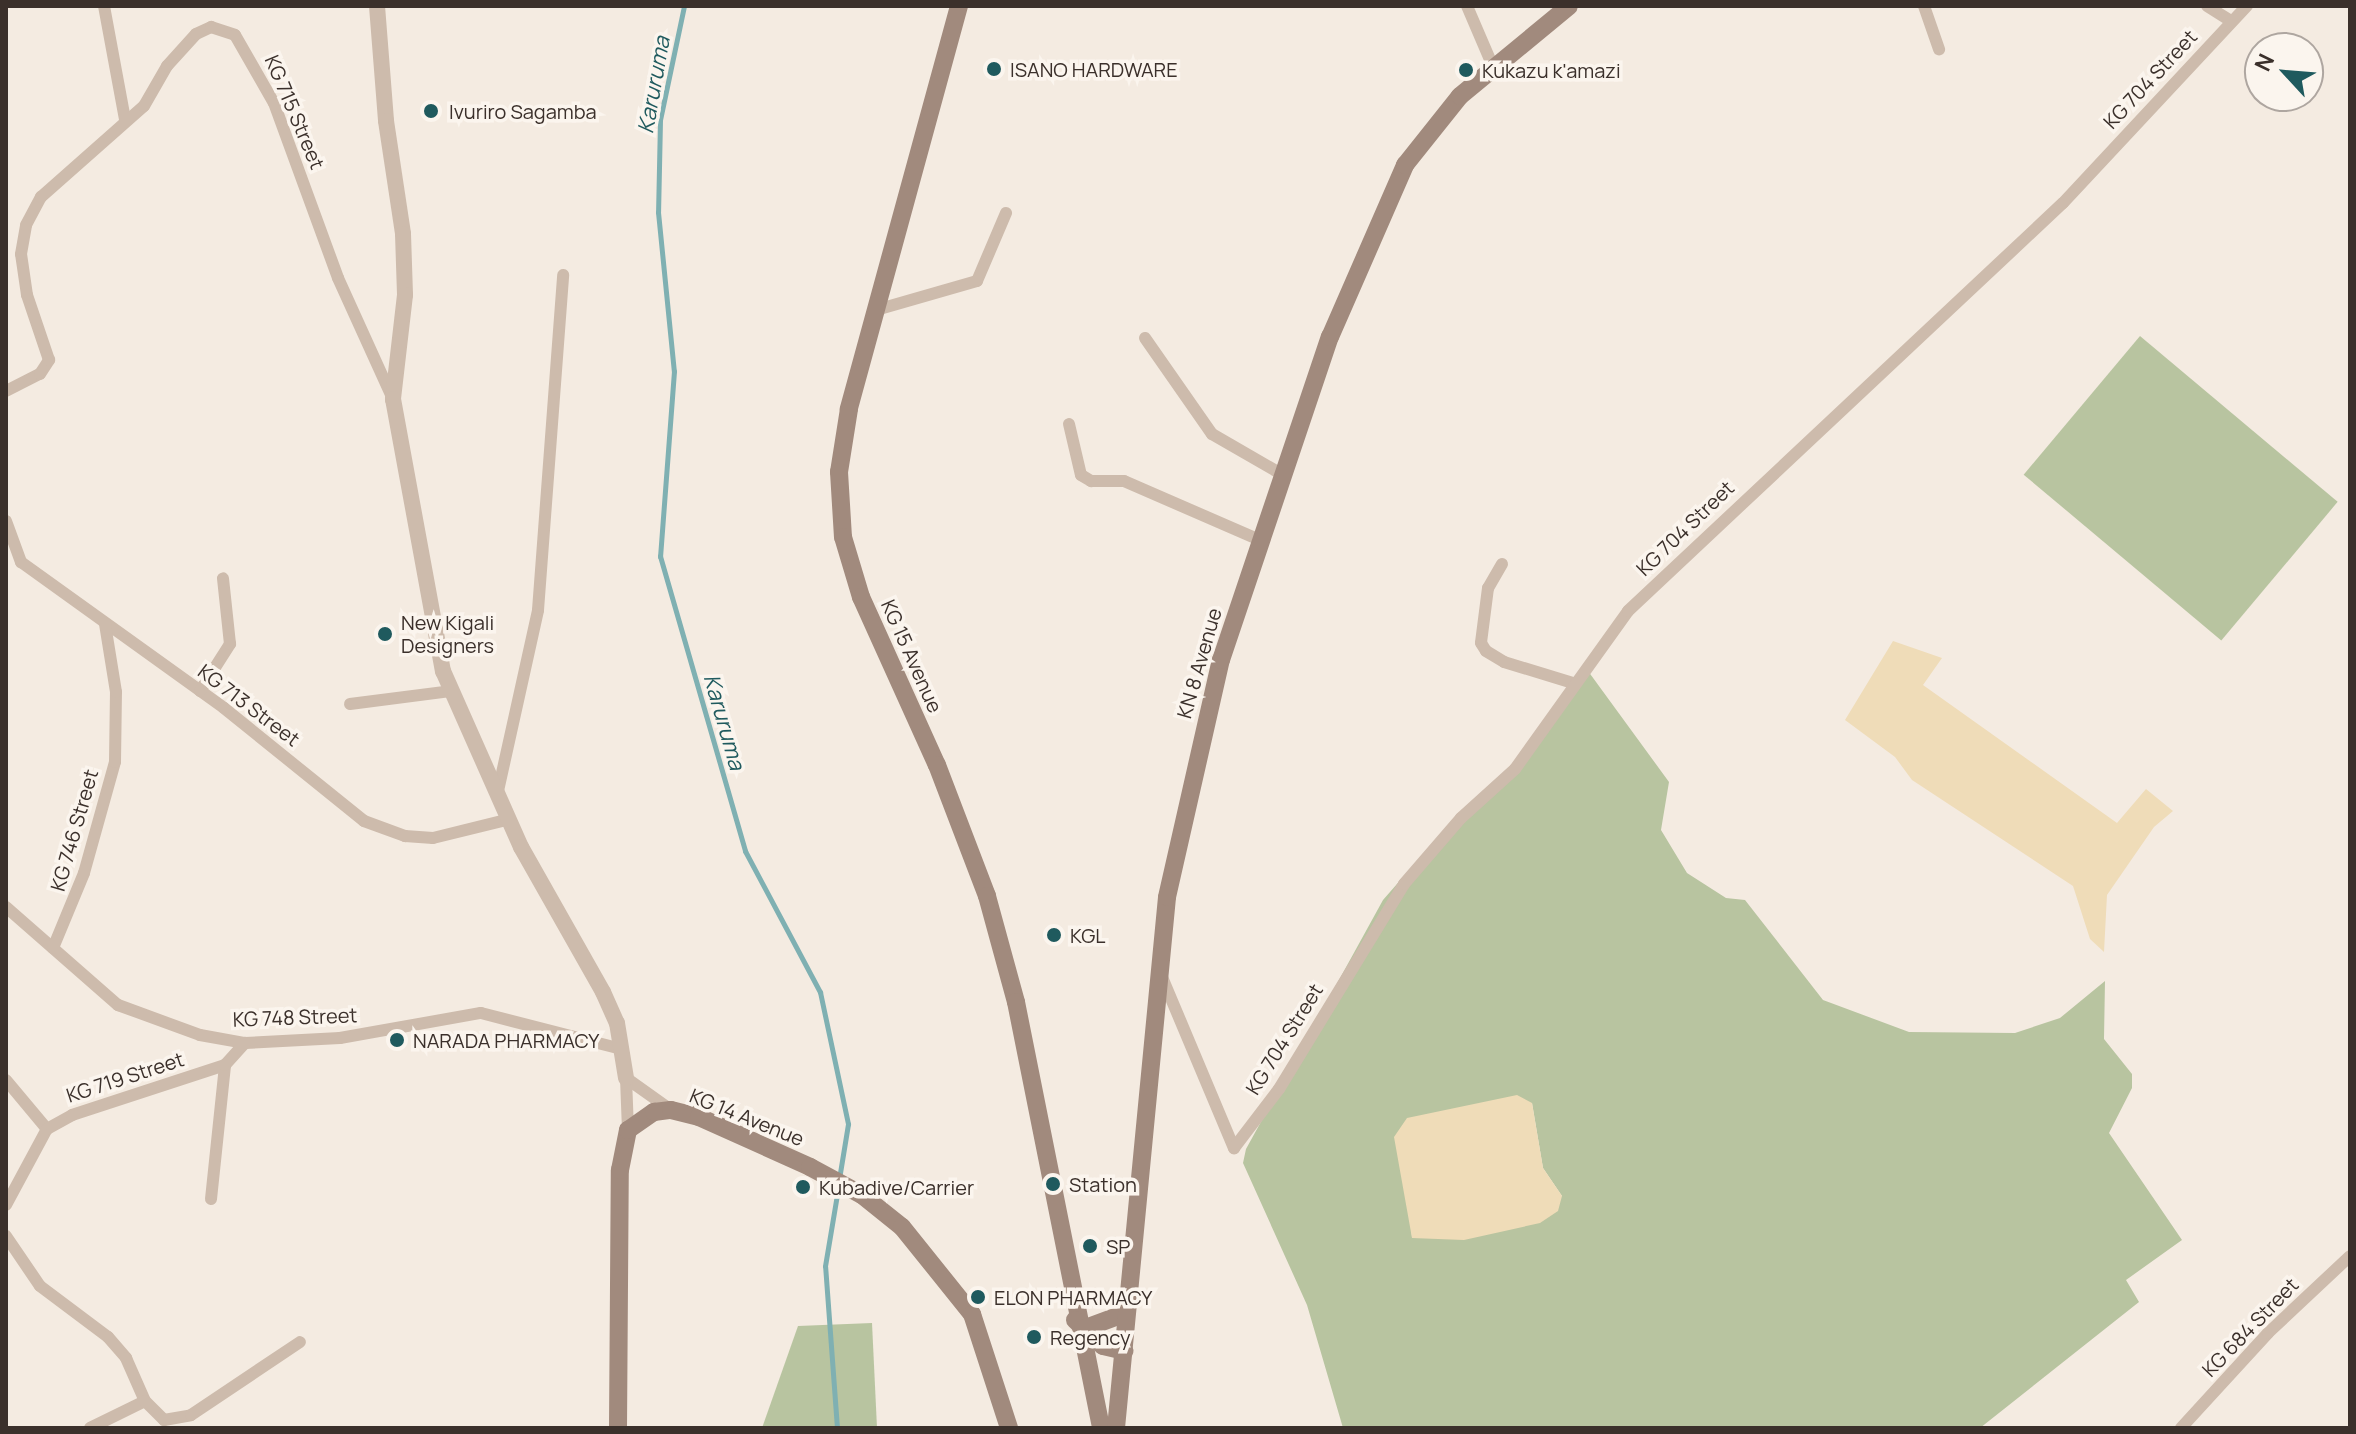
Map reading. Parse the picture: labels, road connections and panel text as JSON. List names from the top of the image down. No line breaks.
{"streets":{"main road":["KG 15 Avenue","KN 8 Avenue","KG 14 Avenue"],"street":["KG 704 Street","KG 715 Street","KG 713 Street","KG 746 Street","KG 748 Street","KG 719 Street","KG 684 Street"]},"crossings":[["KG 704 Street","KN 8 Avenue"],["KG 713 Street","KG 746 Street"],["KG 746 Street","KG 748 Street"],["KG 748 Street","KG 719 Street"]],"water":["Karuruma"],"places":["ISANO HARDWARE","Kukazu k'amazi","Ivuriro Sagamba","New Kigali Designers","KGL","NARADA PHARMACY","Station","Kubadive/Carrier","SP","ELON PHARMACY","Regency"],"north":"top left"}
